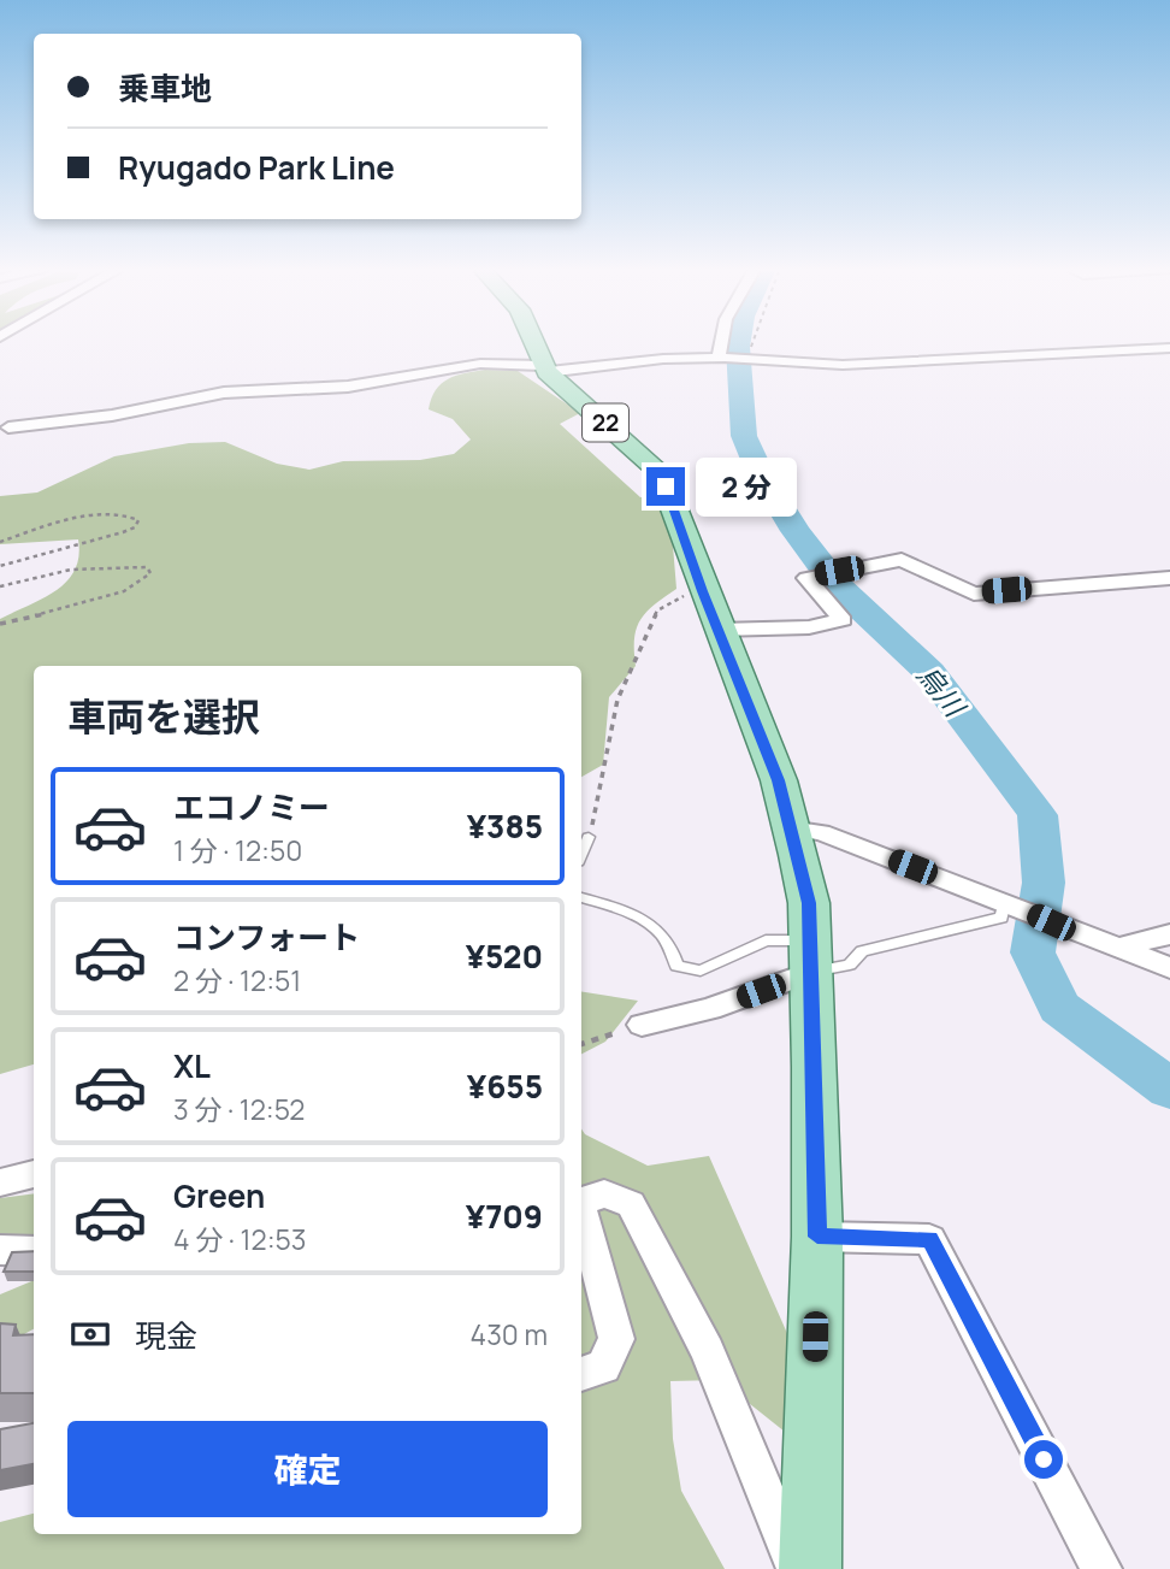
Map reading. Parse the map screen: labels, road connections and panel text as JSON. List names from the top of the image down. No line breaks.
{"streets":{"main road":["22"]},"water":["烏川"],"page":{"banner":["乗車地","Ryugado Park Line"],"bubble":"2 分","heading":"車両を選択","list":[{"name":"エコノミー","note":"1 分 · 12:50","value":"¥385"},{"name":"コンフォート","note":"2 分 · 12:51","value":"¥520"},{"name":"XL","note":"3 分 · 12:52","value":"¥655"},{"name":"Green","note":"4 分 · 12:53","value":"¥709"}],"pay":["現金","430 m"],"buttons":"確定"}}
